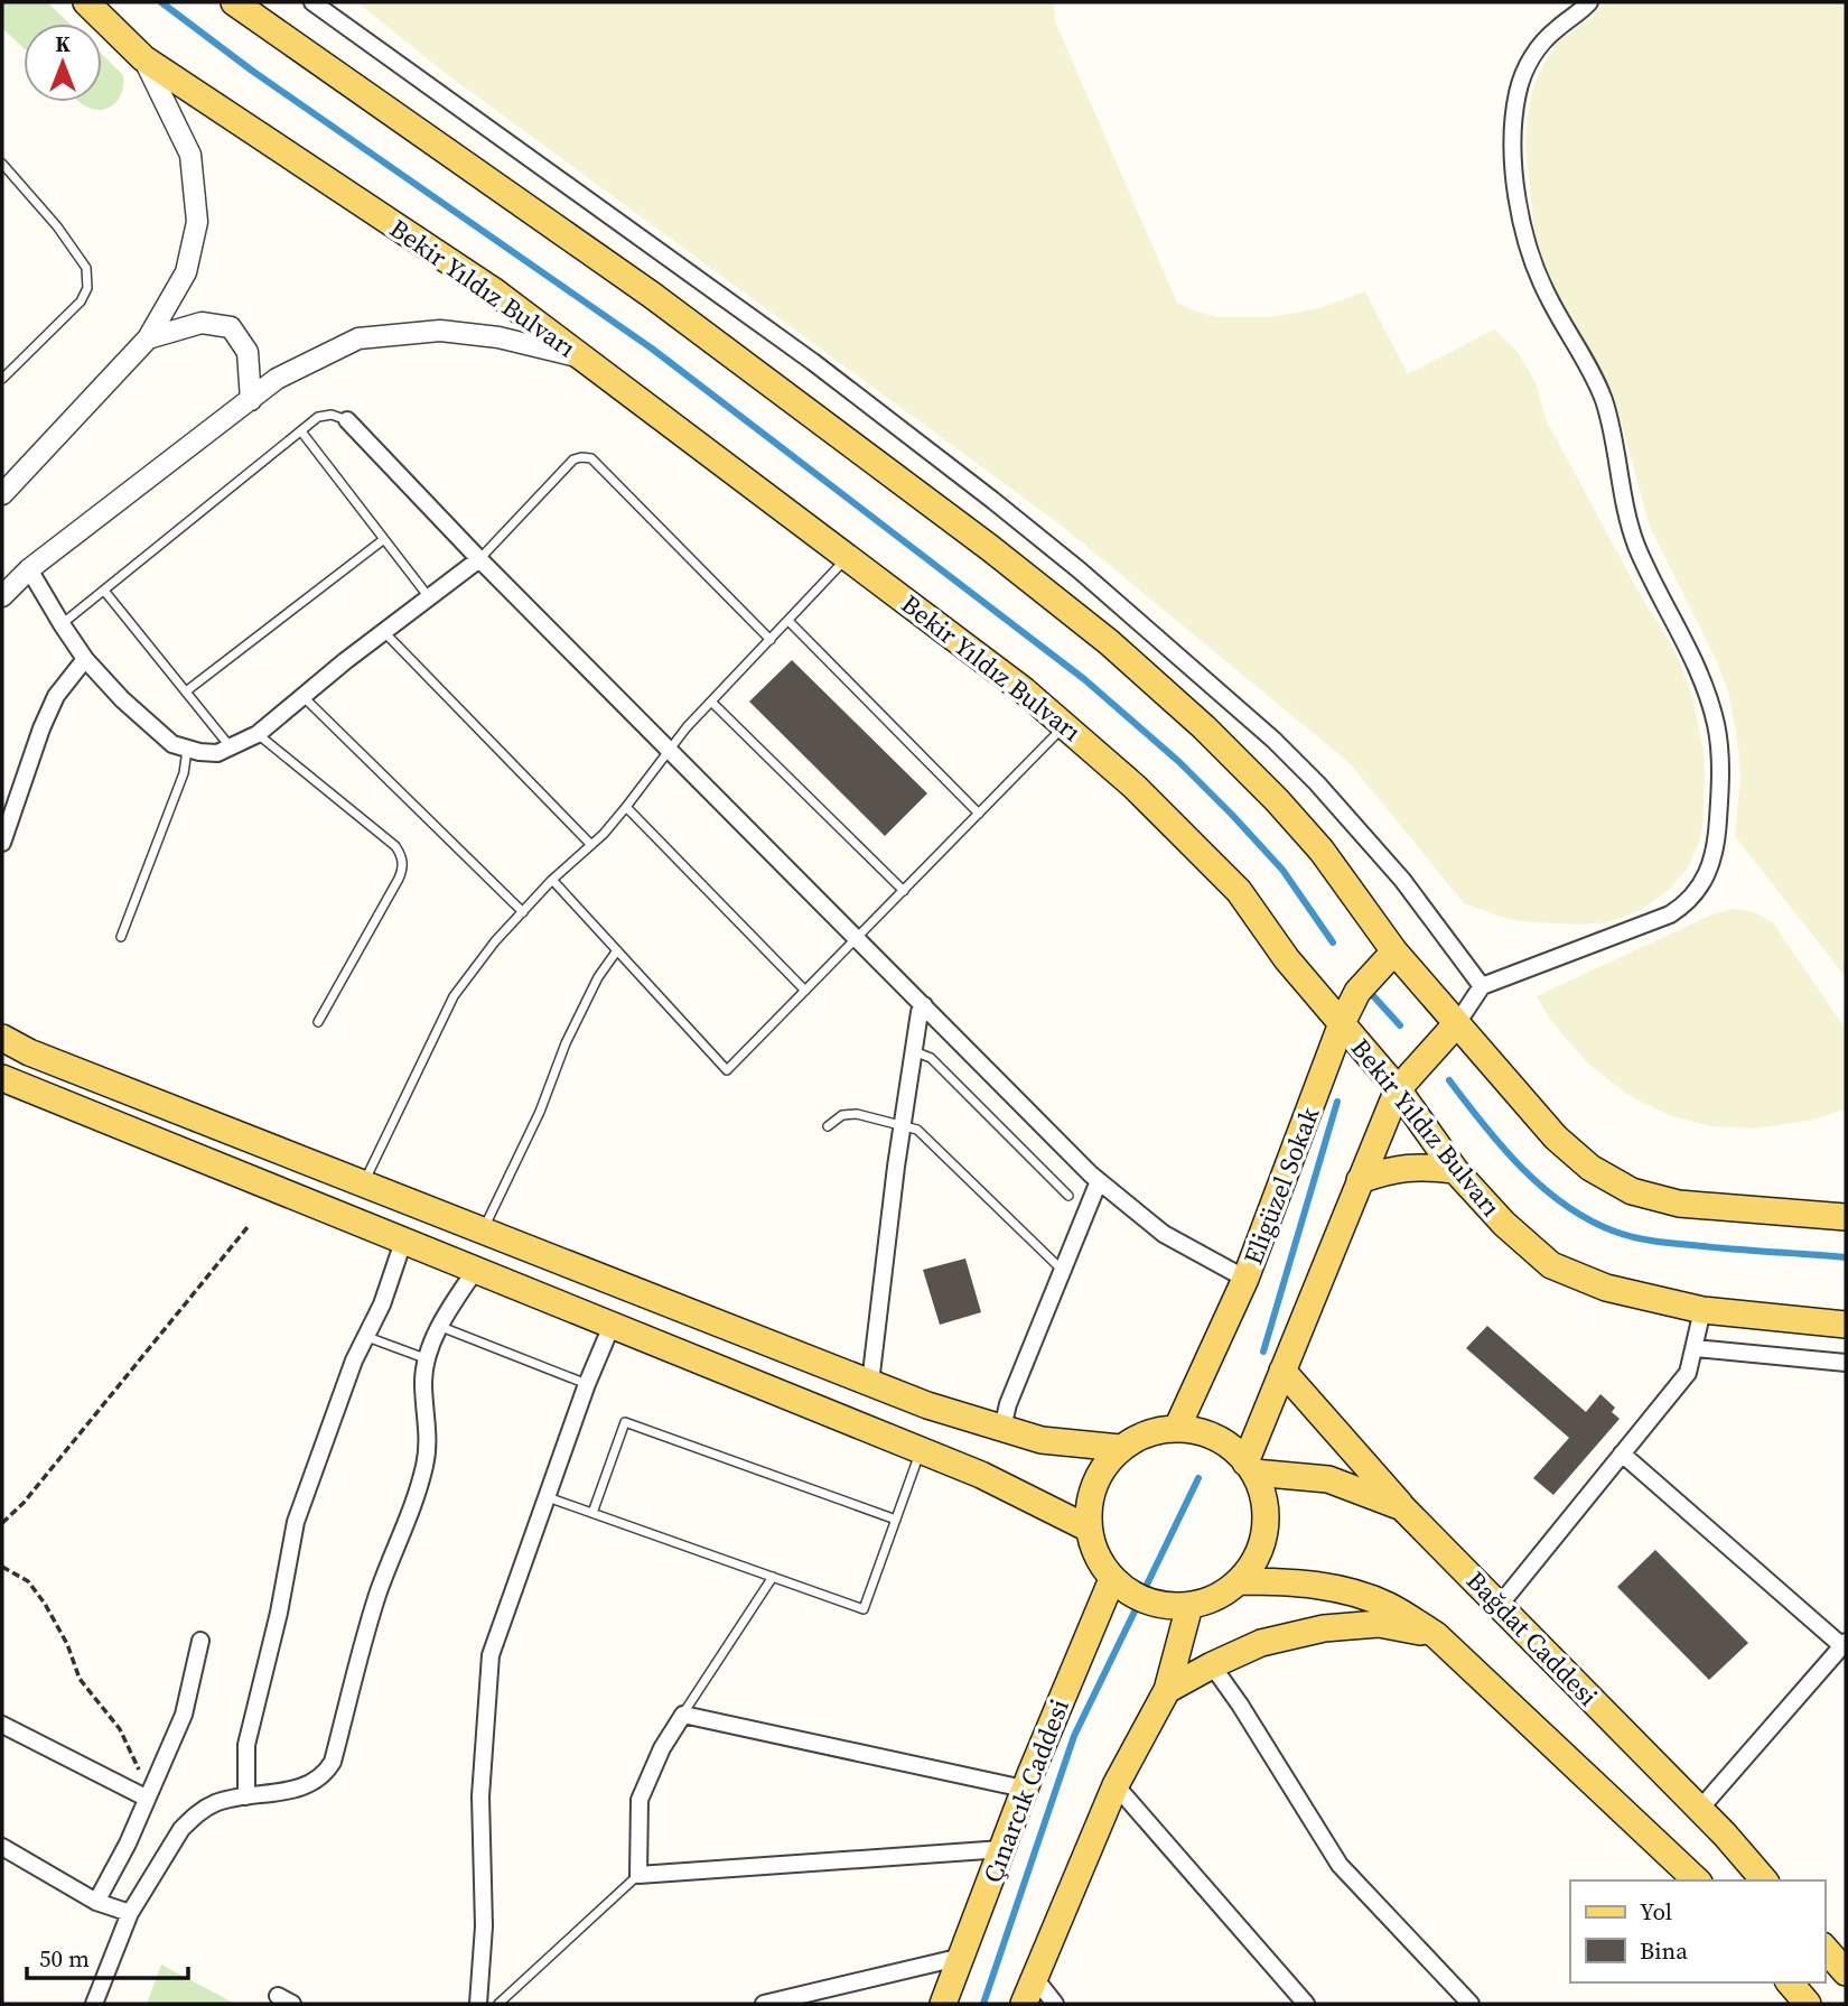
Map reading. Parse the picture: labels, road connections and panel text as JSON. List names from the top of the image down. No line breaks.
{"streets":{"main road":["Bekir Yıldız Bulvarı","Eligüzel Sokak","Bağdat Caddesi","Çınarcık Caddesi"]},"crossings":[["Bekir Yıldız Bulvarı","Eligüzel Sokak"],["Eligüzel Sokak","Bağdat Caddesi"],["Eligüzel Sokak","Çınarcık Caddesi"],["Bağdat Caddesi","Çınarcık Caddesi"]],"legend":["Yol","Bina"],"scale_bar":"50 m","north":"top"}
